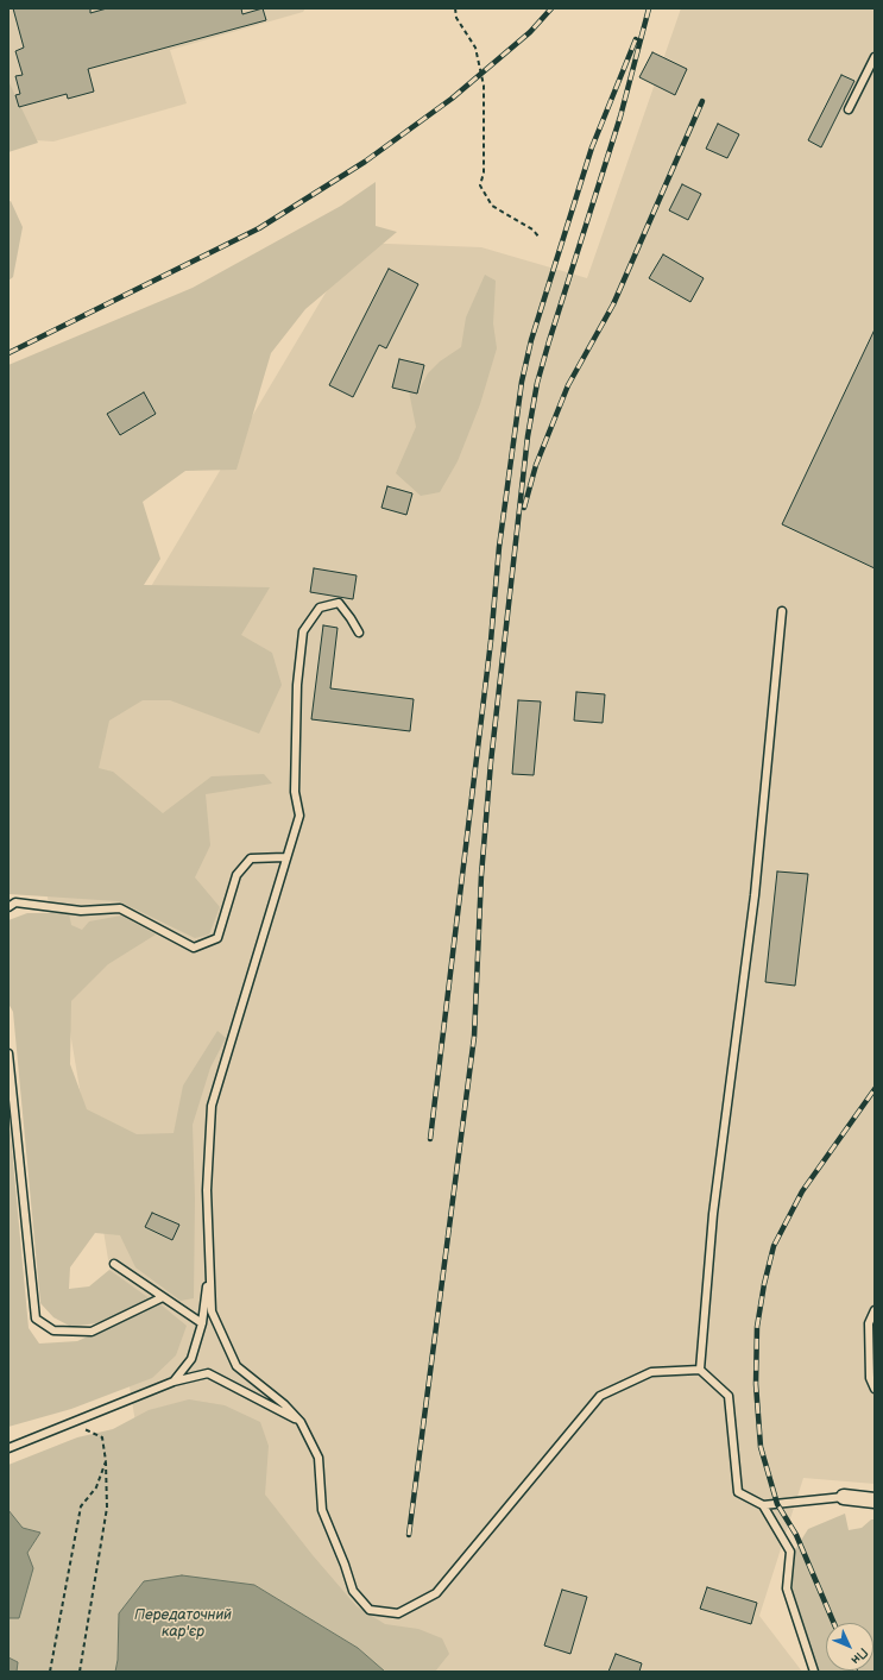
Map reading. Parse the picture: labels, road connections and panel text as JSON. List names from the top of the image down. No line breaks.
{"water":["Передаточний кар'єр"],"north":"bottom right"}
